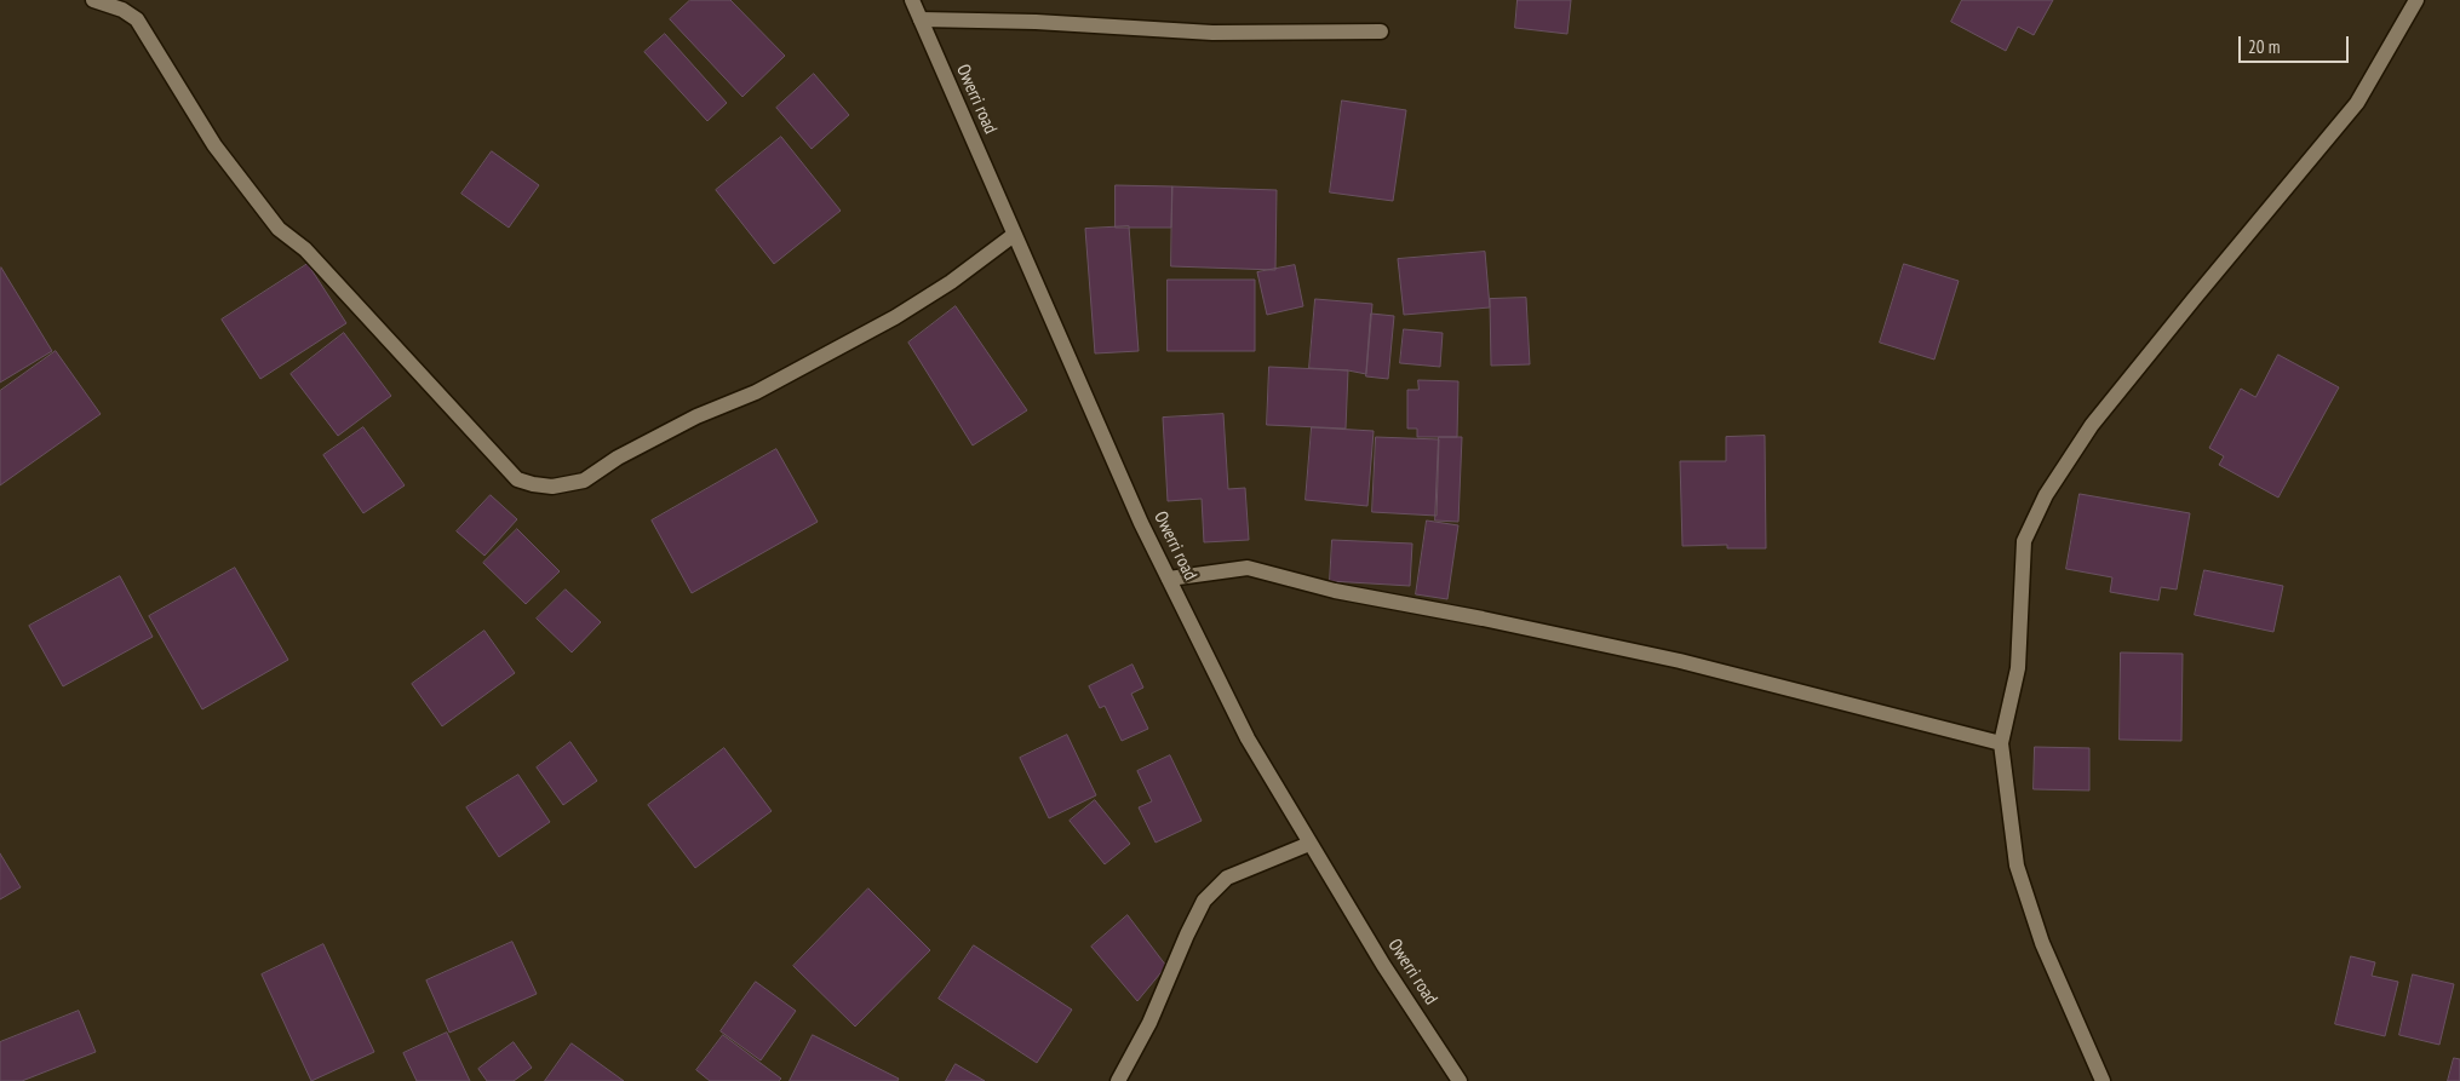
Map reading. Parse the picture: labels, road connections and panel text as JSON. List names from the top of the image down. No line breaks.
{"streets":{"street":["Owerri road"]},"scale_bar":"20 m"}
